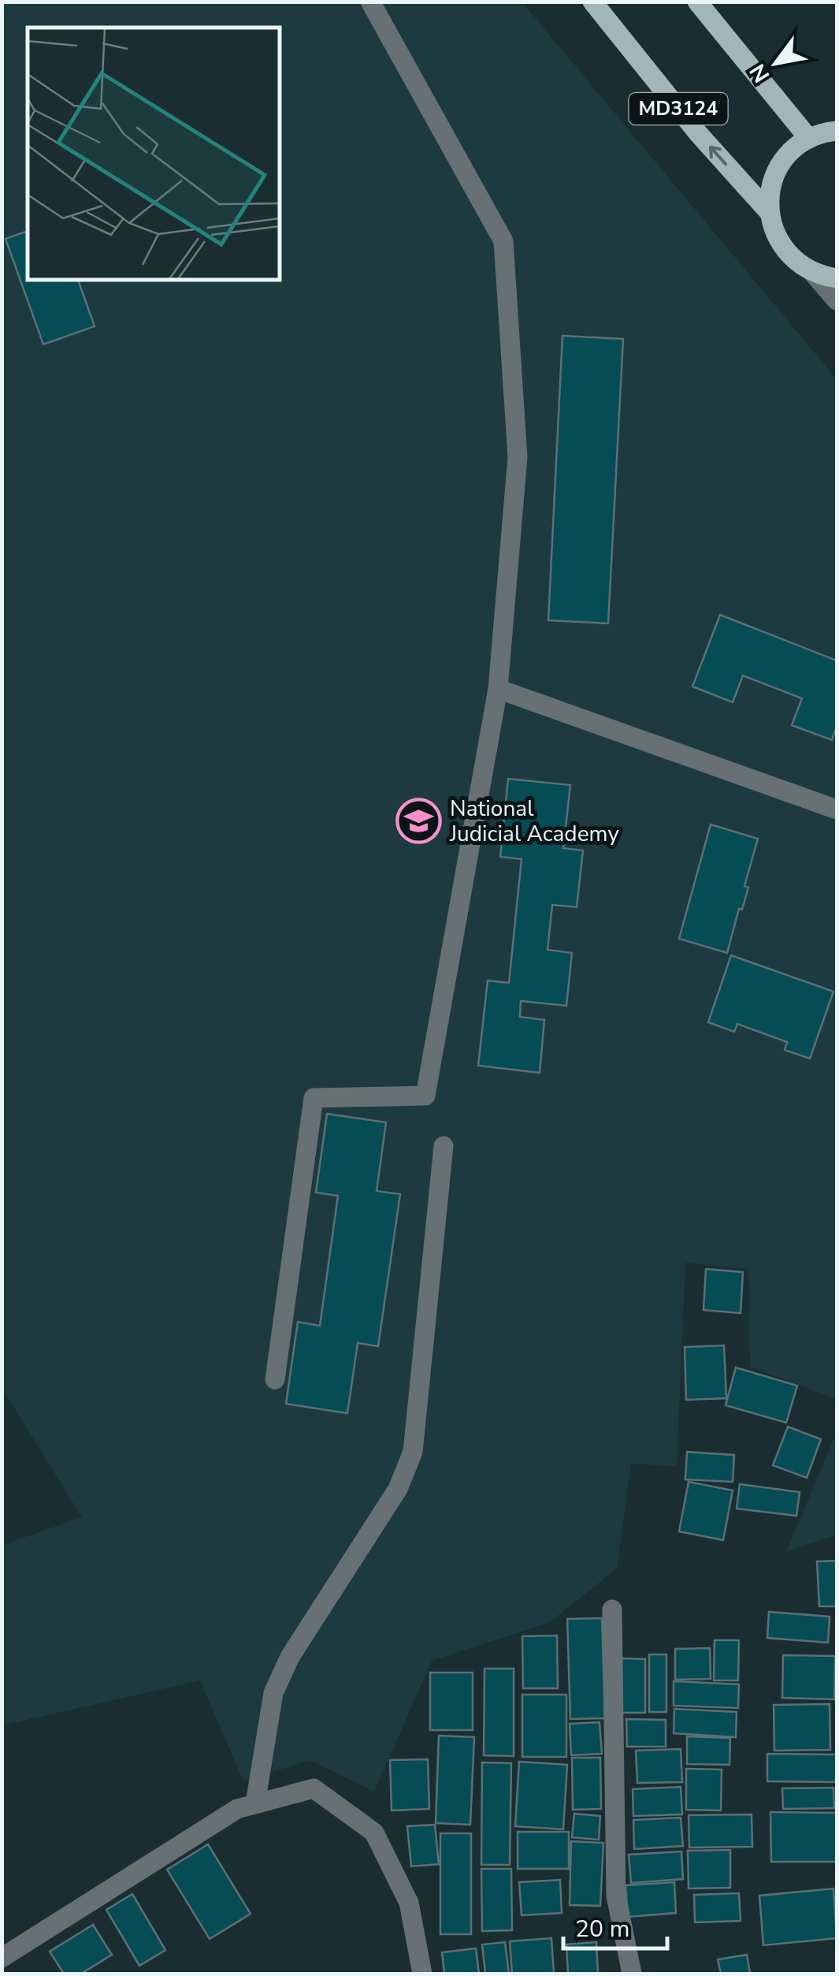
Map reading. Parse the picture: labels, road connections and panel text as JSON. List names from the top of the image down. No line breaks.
{"streets":{"main road":["MD3124"]},"places":{"school or university":["National Judicial Academy"]},"scale_bar":"20 m","north":"bottom left"}
